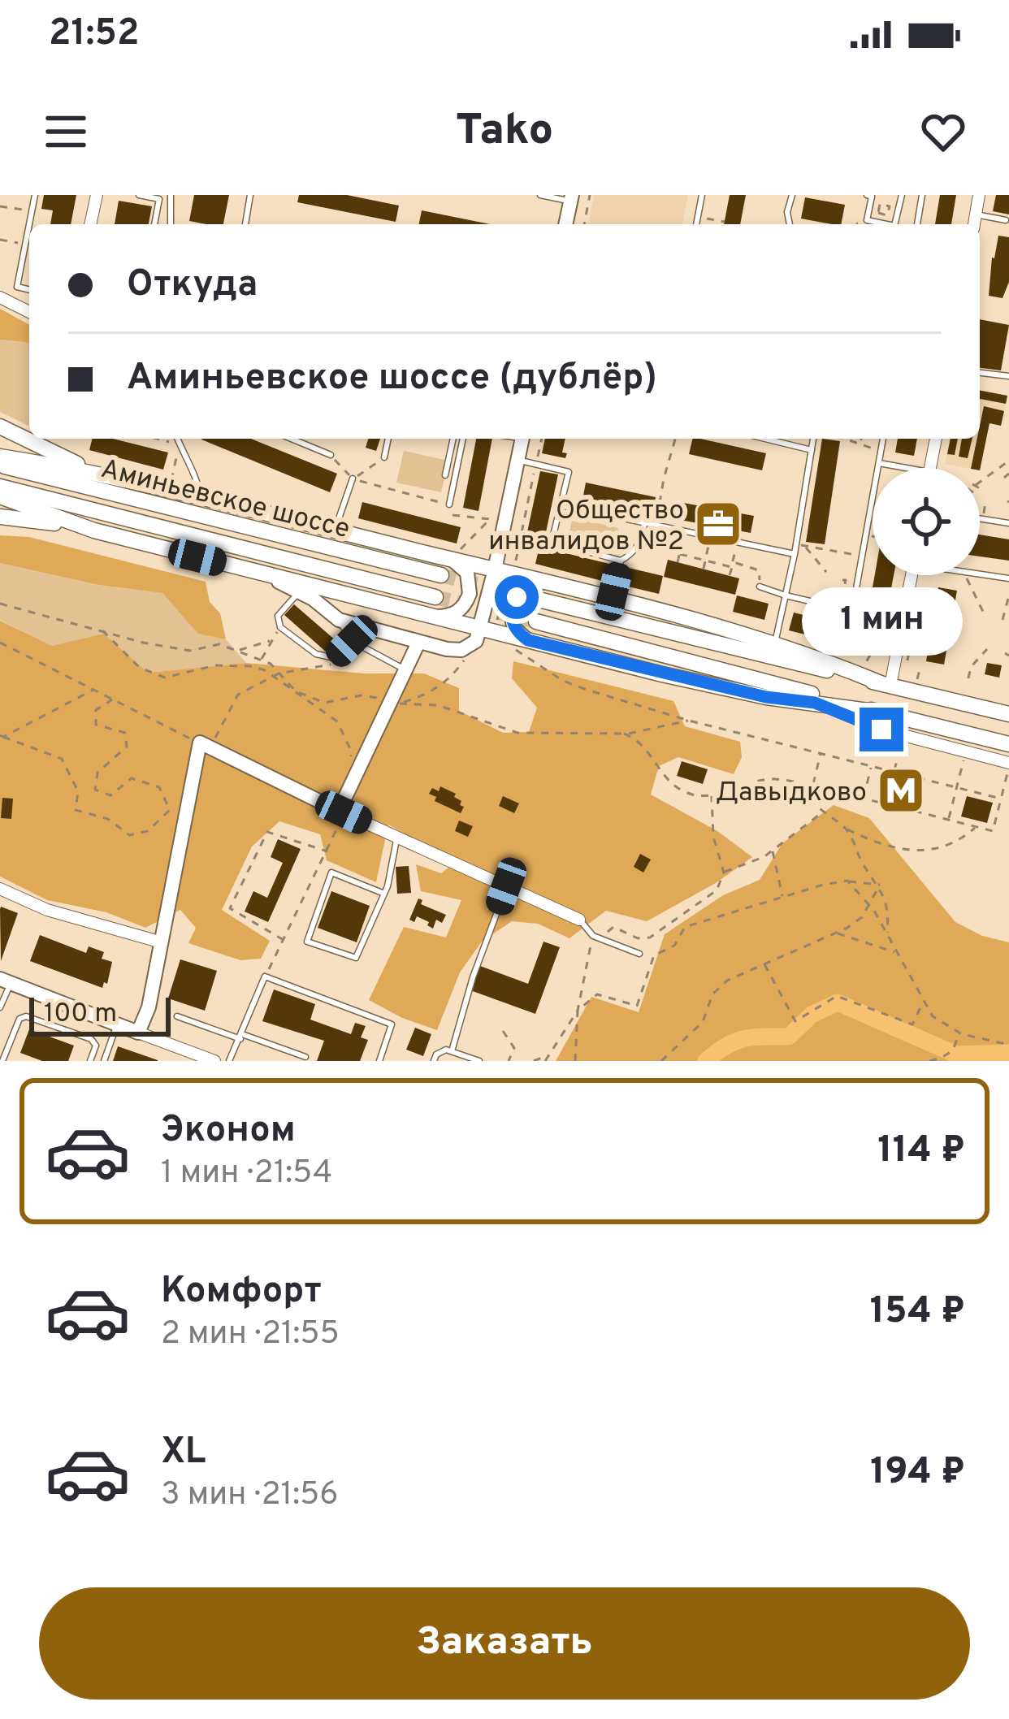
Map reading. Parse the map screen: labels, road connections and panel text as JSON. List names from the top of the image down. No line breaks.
{"streets":{"main road":["Аминьевское шоссе"]},"places":{"office":["Общество инвалидов №2"],"metro station":["Давыдково"]},"scale_bar":"100 m","page":{"status":"21:52","header":"Tako","banner":["Откуда","Аминьевское шоссе (дублёр)"],"bubble":"1 мин","scale":"100 m","list":[{"name":"Эконом","note":"1 мин · 21:54","value":"114 ₽"},{"name":"Комфорт","note":"2 мин · 21:55","value":"154 ₽"},{"name":"XL","note":"3 мин · 21:56","value":"194 ₽"}],"buttons":"Заказать"}}
